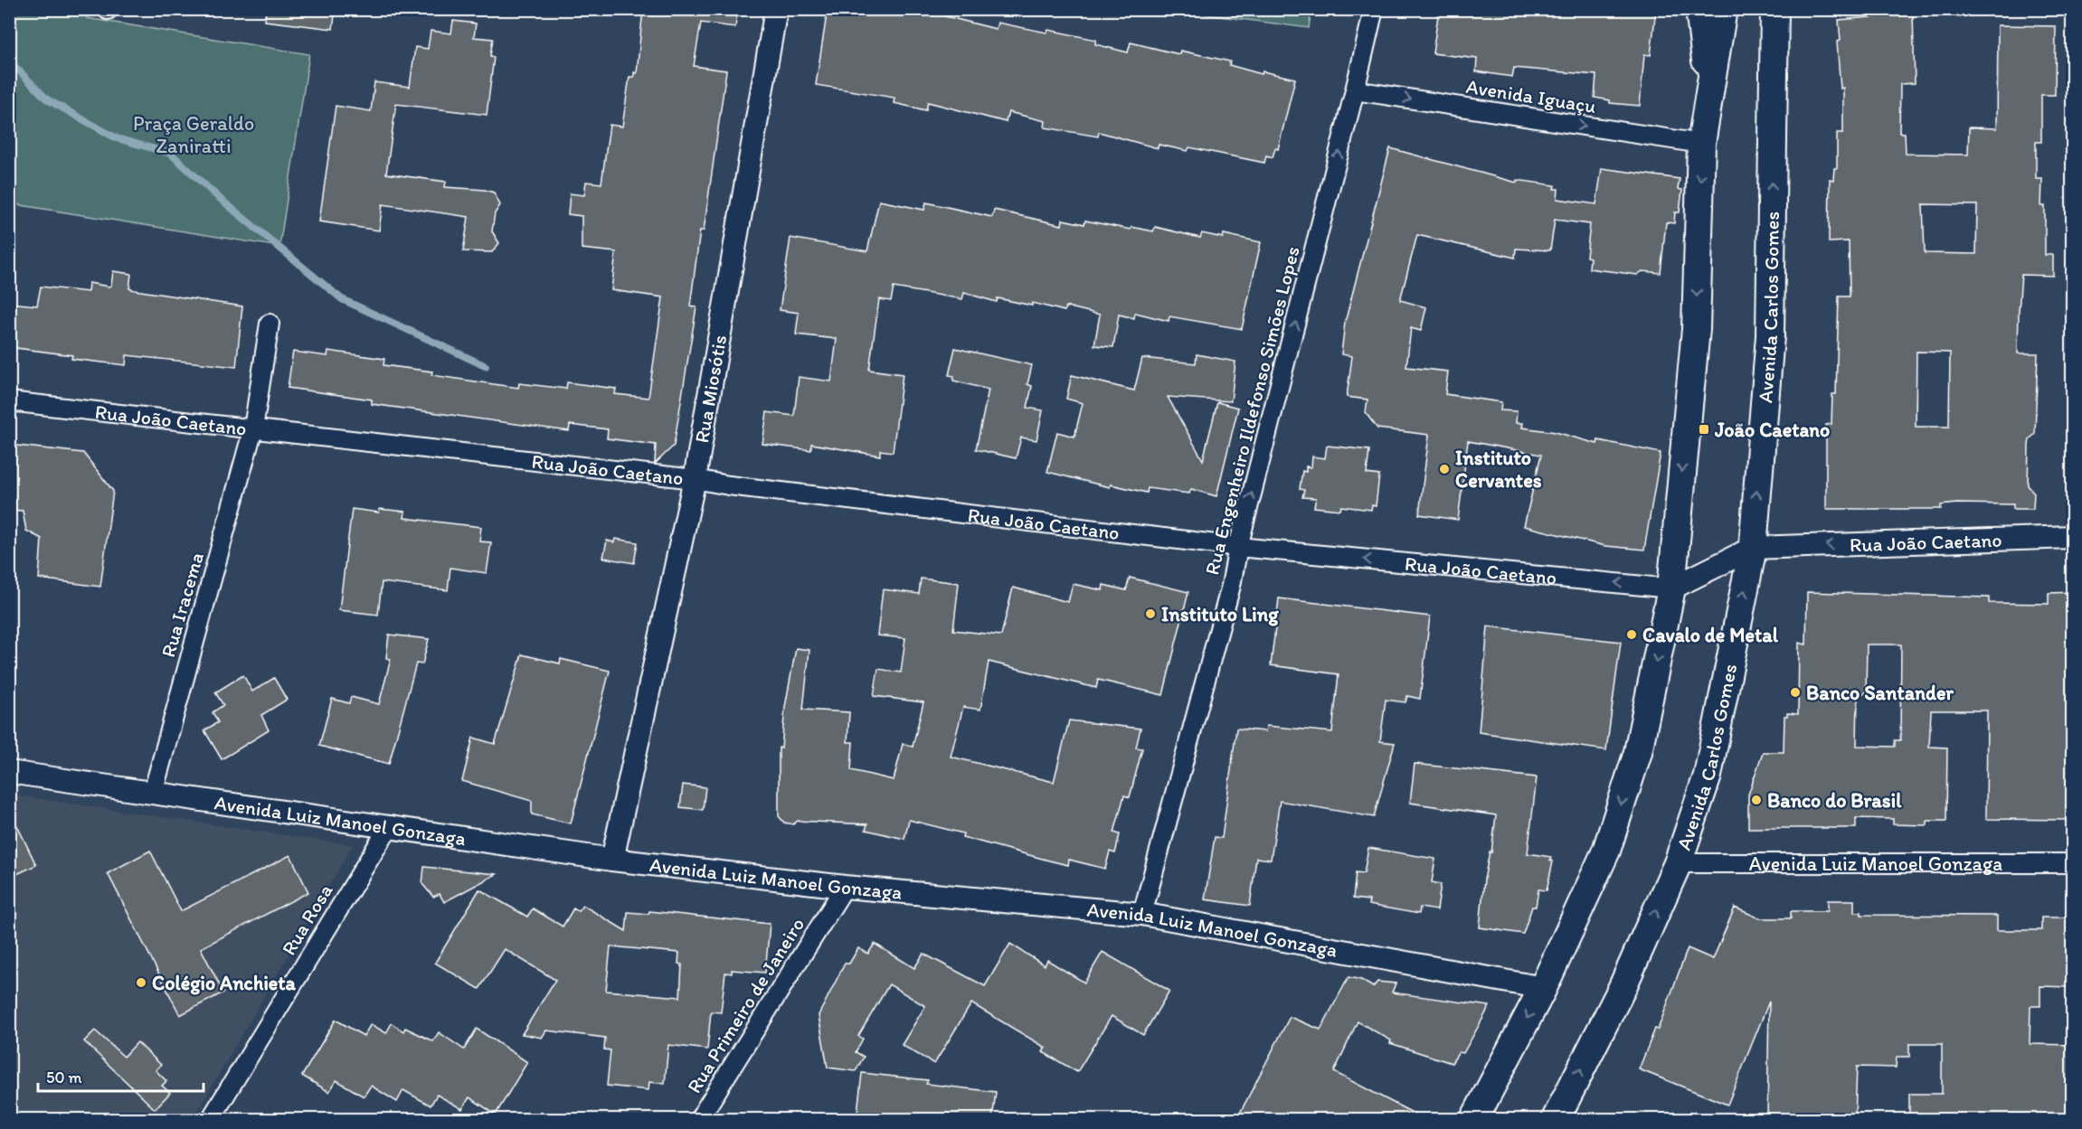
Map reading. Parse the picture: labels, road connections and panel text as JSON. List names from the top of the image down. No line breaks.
{"streets":{"main road":["Avenida Carlos Gomes"],"street":["Avenida Iguaçu","Rua Miosótis","Rua Engenheiro Ildefonso Simões Lopes","Rua João Caetano","Rua Iracema","Avenida Luiz Manoel Gonzaga","Rua Rosa","Rua Primeiro de Janeiro"]},"crossings":[["Avenida Iguaçu","Rua Engenheiro Ildefonso Simões Lopes"],["Avenida Carlos Gomes","Rua João Caetano"],["Avenida Carlos Gomes","Avenida Luiz Manoel Gonzaga"],["Rua Miosótis","Rua João Caetano"],["Rua Miosótis","Avenida Luiz Manoel Gonzaga"],["Rua Engenheiro Ildefonso Simões Lopes","Rua João Caetano"],["Rua Engenheiro Ildefonso Simões Lopes","Avenida Luiz Manoel Gonzaga"],["Rua João Caetano","Rua Iracema"],["Rua Iracema","Avenida Luiz Manoel Gonzaga"],["Avenida Luiz Manoel Gonzaga","Rua Rosa"],["Avenida Luiz Manoel Gonzaga","Rua Primeiro de Janeiro"]],"one_way":["Avenida Iguaçu","Rua Engenheiro Ildefonso Simões Lopes","Rua João Caetano"],"parks":["Praça Geraldo Zaniratti"],"places":{"transit":["João Caetano"],"other":["Instituto Cervantes","Instituto Ling","Cavalo de Metal","Banco Santander","Banco do Brasil","Colégio Anchieta"]},"scale_bar":"50 m"}
